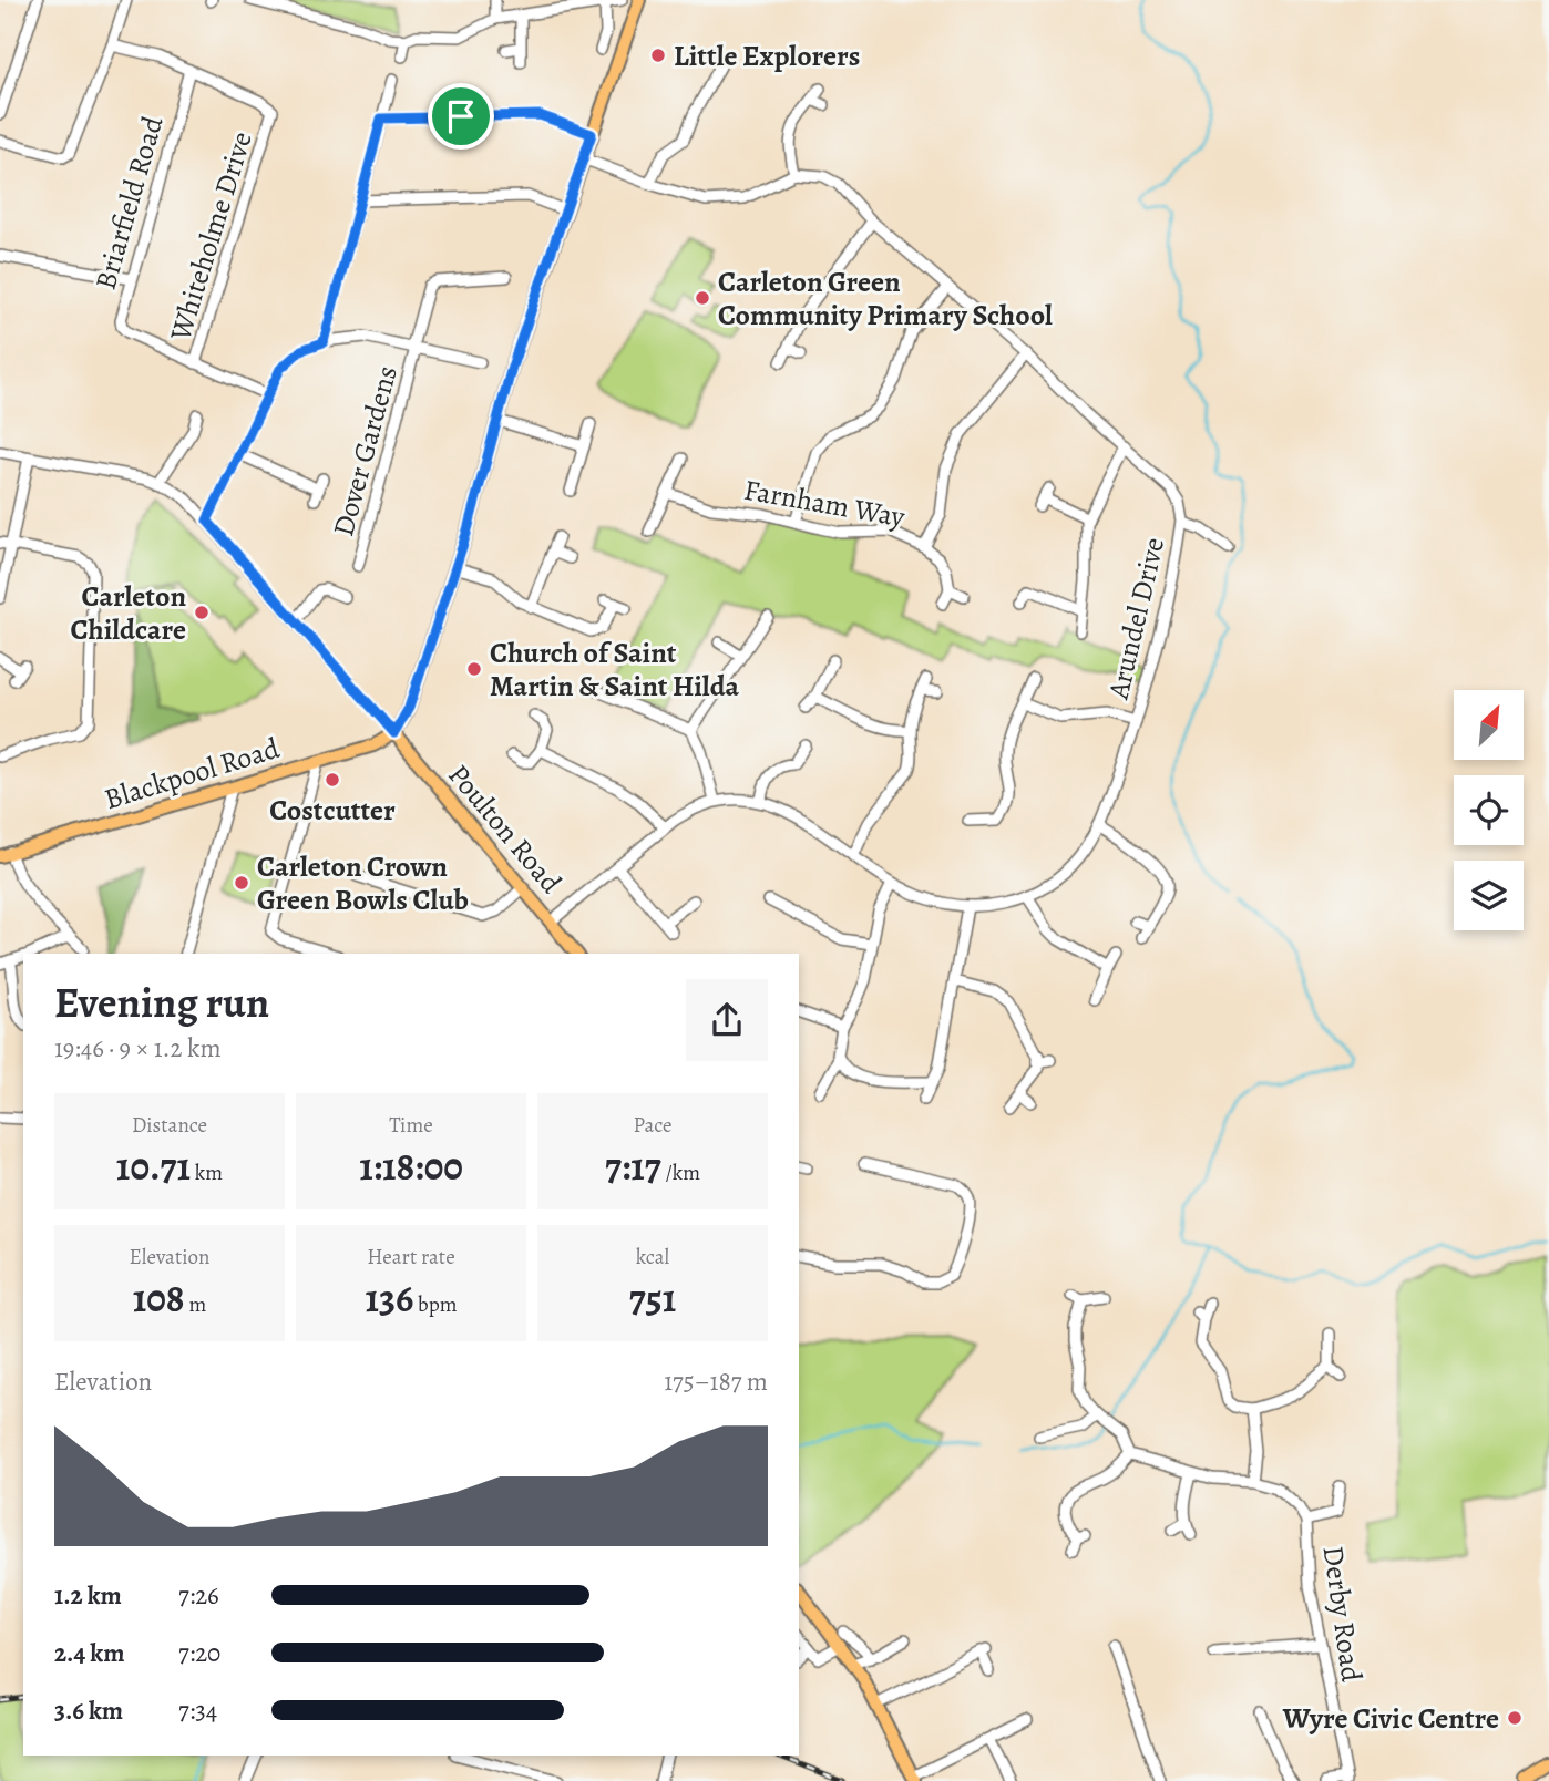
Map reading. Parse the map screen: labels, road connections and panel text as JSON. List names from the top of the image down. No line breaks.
{"streets":{"main road":["Blackpool Road","Poulton Road"],"street":["Briarfield Road","Whiteholme Drive","Dover Gardens","Farnham Way","Arundel Drive","Derby Road"]},"crossings":[["Briarfield Road","Whiteholme Drive"],["Arundel Drive","Poulton Road"],["Blackpool Road","Poulton Road"]],"places":["Little Explorers","Carleton Green Community Primary School","Carleton Childcare","Church of Saint Martin & Saint Hilda","Costcutter","Carleton Crown Green Bowls Club","Wyre Civic Centre"],"north":"top right","page":{"heading":["Evening run","19:46 · 9 × 1.2 km"],"stats":[["Distance","10.71 km"],["Time","1:18:00"],["Pace","7:17 /km"],["Elevation","108 m"],["Heart rate","136 bpm"],["kcal","751"]],"chart":["Elevation","175–187 m"],"list":[{"name":"1.2 km","note":"7:26"},{"name":"2.4 km","note":"7:20"},{"name":"3.6 km","note":"7:34"}]}}
